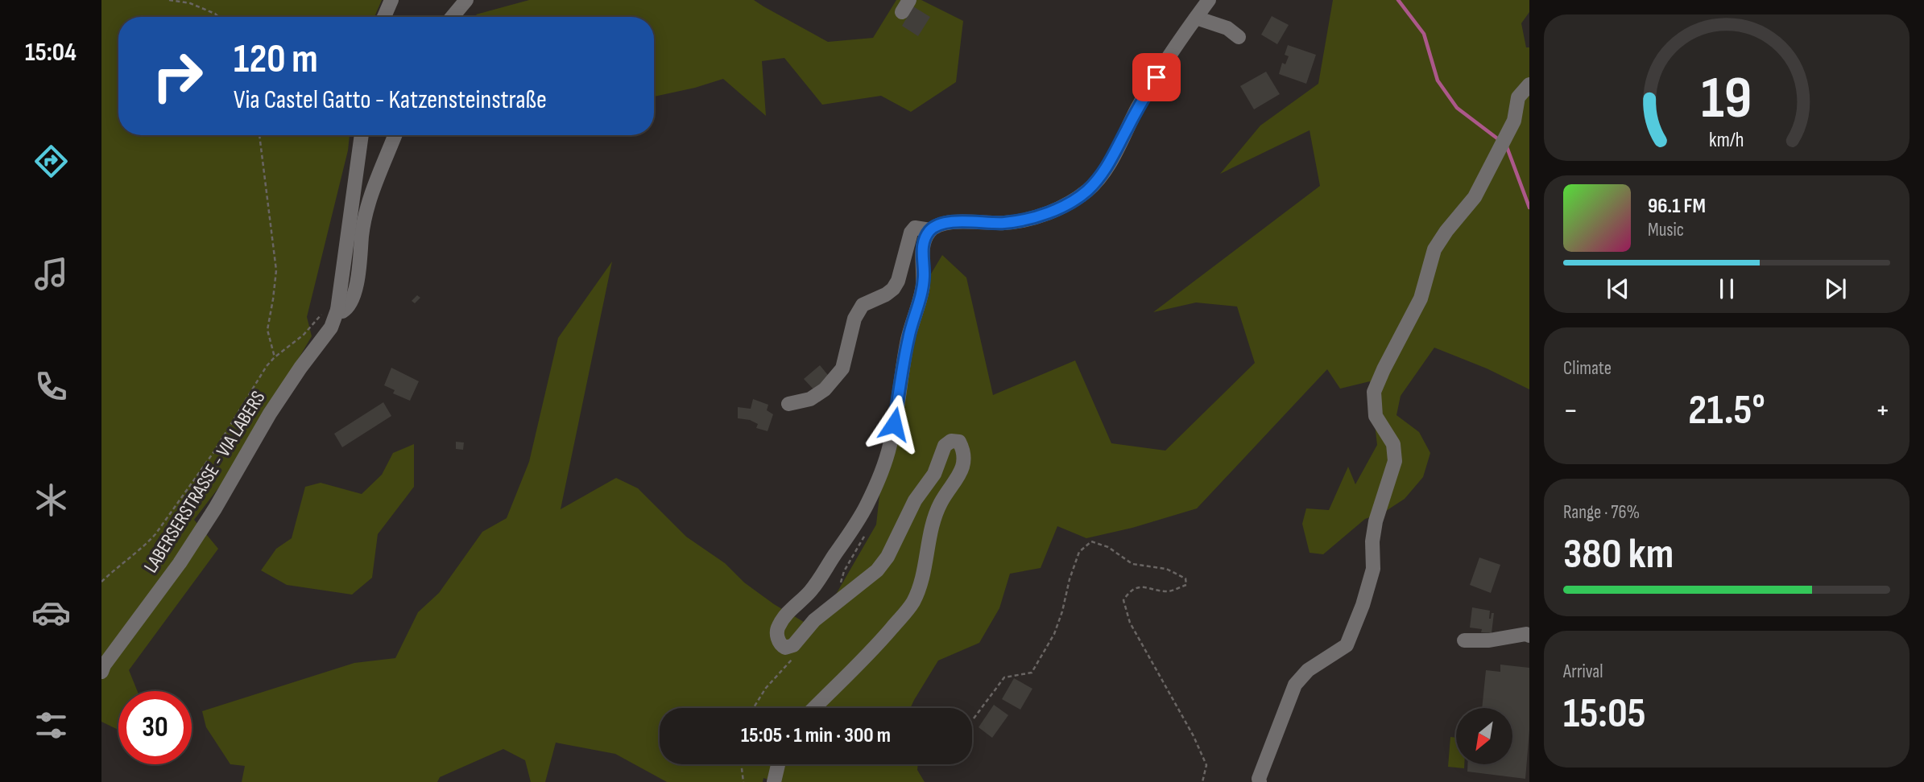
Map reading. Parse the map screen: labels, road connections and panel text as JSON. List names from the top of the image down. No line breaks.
{"streets":{"street":["LABERSERSTRASSE - VIA LABERS"]},"north":"bottom left","page":{"tabs":"15:04","turn":["120 m","Via Castel Gatto - Katzensteinstraße"],"song":["96.1 FM","Music"],"tile":["Climate",["Range · 76%","380 km"],["Arrival","15:05"]],"heat":["−","21.5°","+"],"limit":"30","trip":"15:05 · 1 min · 300 m","gauge":["19","km/h"]}}
